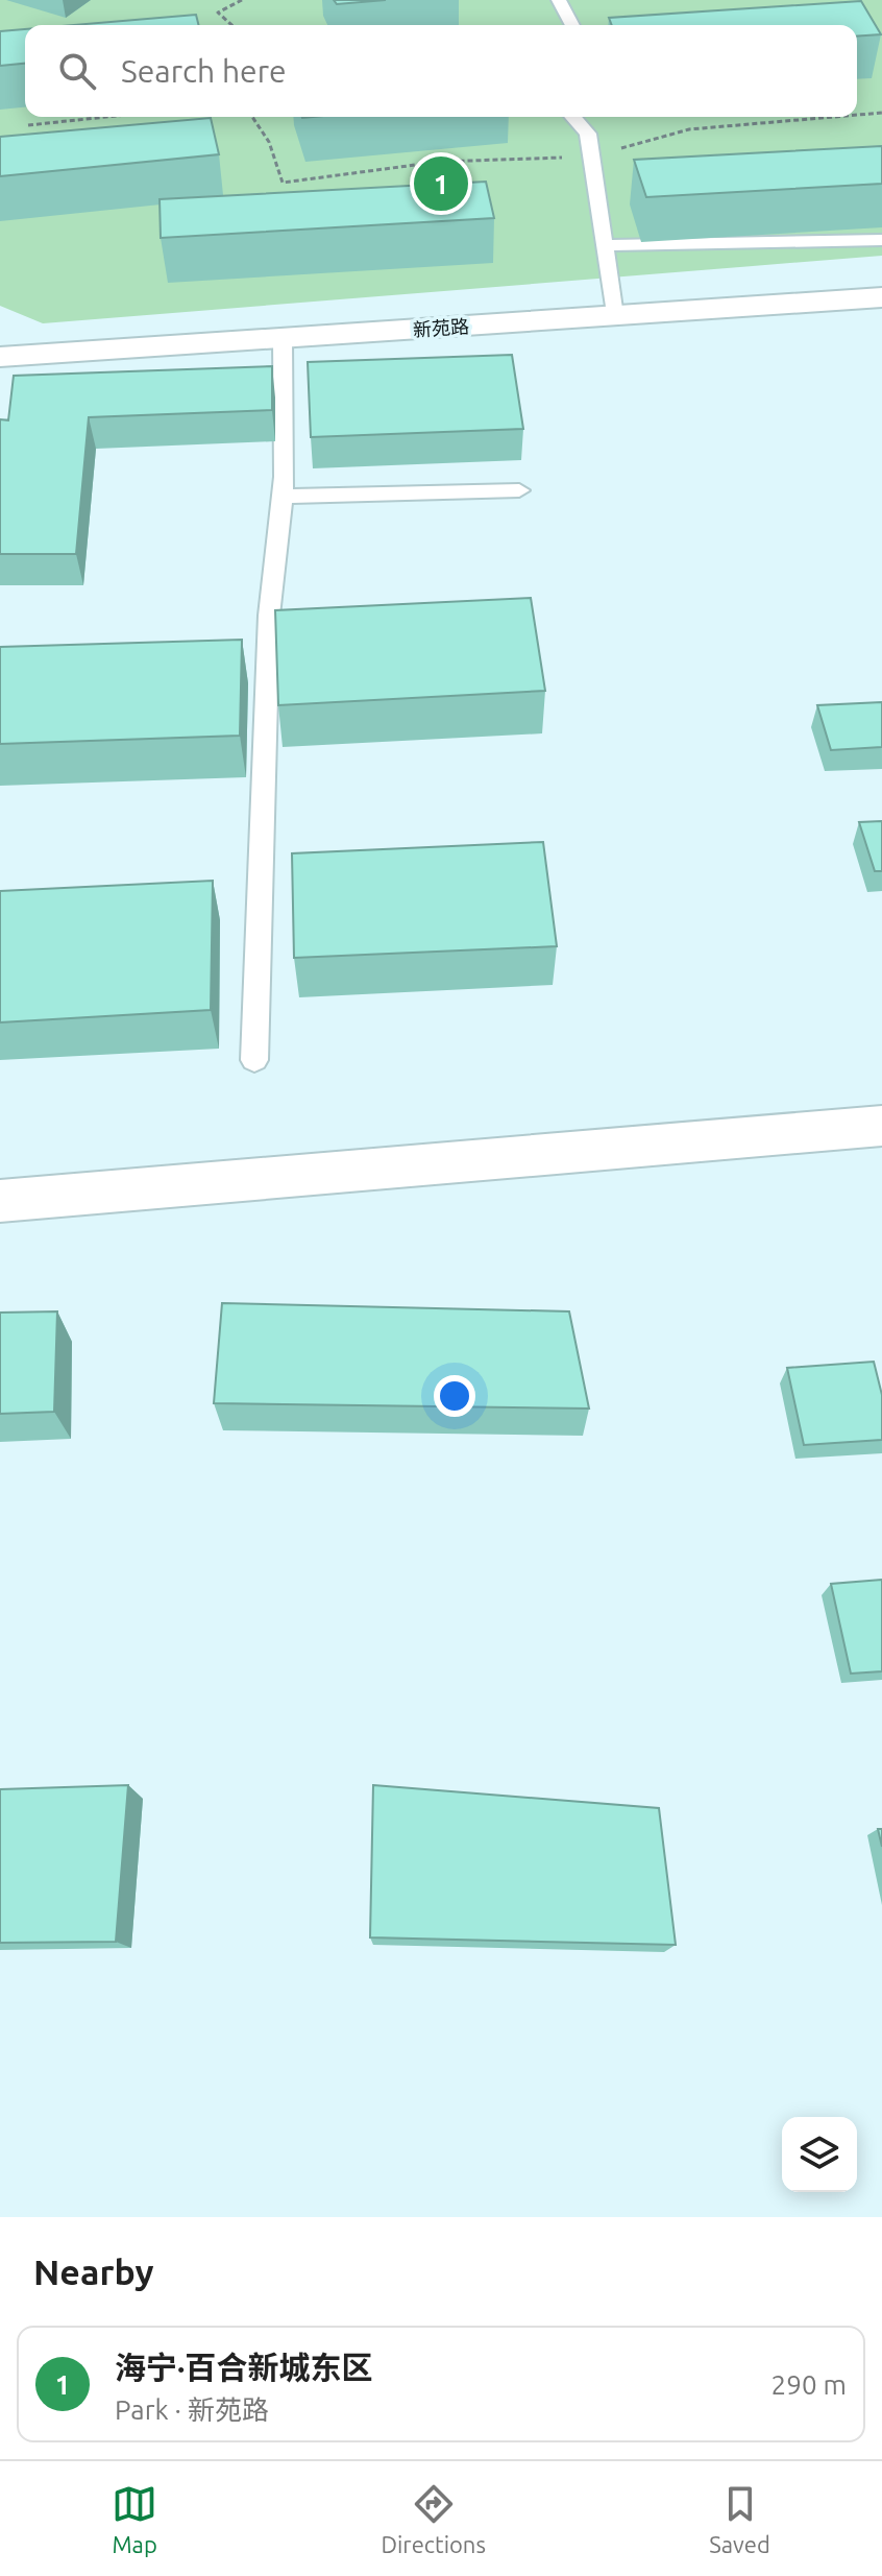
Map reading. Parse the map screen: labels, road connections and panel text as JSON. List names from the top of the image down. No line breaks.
{"streets":{"street":["新苑路"]},"page":{"search":"Search here","pins":"1","heading":"Nearby","list":[{"mark":"1","name":"海宁·百合新城东区","note":"Park · 新苑路","value":"290 m"}],"nav":["Map","Directions","Saved"]}}
